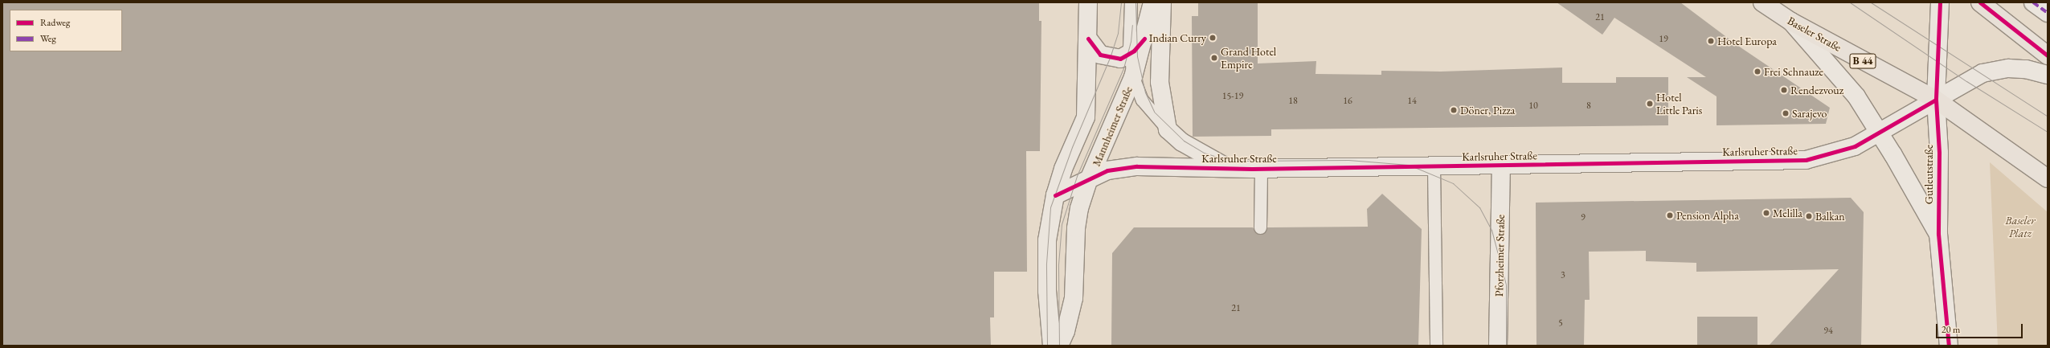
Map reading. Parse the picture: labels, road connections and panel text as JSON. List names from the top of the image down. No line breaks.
{"streets":{"main road":["Baseler Straße","B 44"],"street":["Mannheimer Straße","Karlsruher Straße","Gutleutstraße","Pforzheimer Straße"]},"crossings":[["Baseler Straße","B 44"],["Baseler Straße","Karlsruher Straße"],["Baseler Straße","Gutleutstraße"],["B 44","Karlsruher Straße"],["B 44","Gutleutstraße"],["Mannheimer Straße","Karlsruher Straße"],["Karlsruher Straße","Gutleutstraße"],["Karlsruher Straße","Pforzheimer Straße"]],"parks":["Baseler Platz"],"places":["Indian Curry","Hotel Europa","Grand Hotel Empire","Frei Schnauze","Rendezvouz","Hotel Little Paris","Döner, Pizza","Sarajevo","Melilla","Pension Alpha","Balkan"],"house_numbers":["21","19","15-19","18","16","14","10","8","9","3","21","5","94"],"legend":["Radweg","Weg"],"scale_bar":"20 m"}
